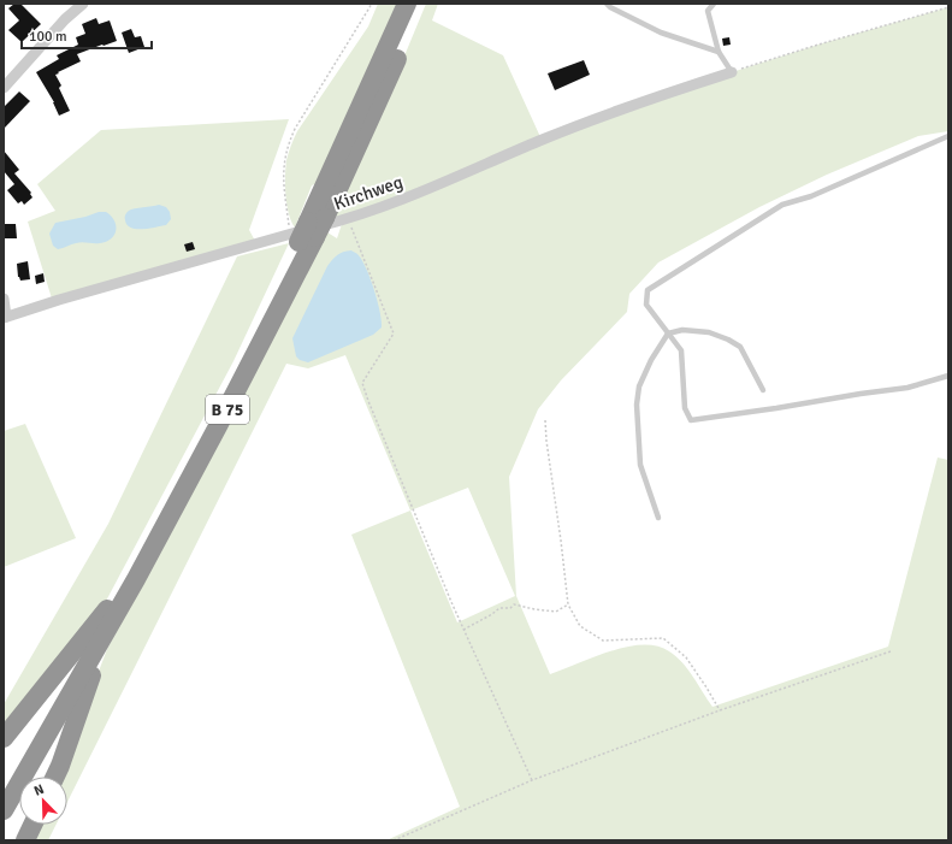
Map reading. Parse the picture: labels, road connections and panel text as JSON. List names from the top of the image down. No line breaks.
{"streets":{"highway":["B 75"],"street":["Kirchweg"]},"crossings":[["Kirchweg","B 75"]],"scale_bar":"100 m","north":"top left"}
